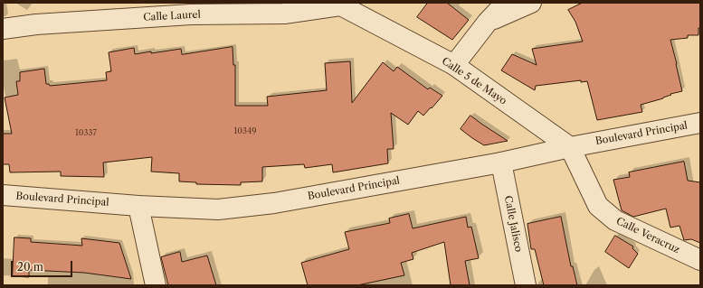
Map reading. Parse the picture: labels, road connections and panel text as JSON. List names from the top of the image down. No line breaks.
{"streets":{"street":["Calle Laurel","Calle 5 de Mayo","Boulevard Principal","Calle Jalisco","Calle Veracruz"]},"crossings":[["Calle Laurel","Calle 5 de Mayo"],["Calle 5 de Mayo","Boulevard Principal"],["Calle 5 de Mayo","Calle Veracruz"],["Boulevard Principal","Calle Jalisco"],["Boulevard Principal","Calle Veracruz"]],"house_numbers":["10349","10337"],"scale_bar":"20 m"}
